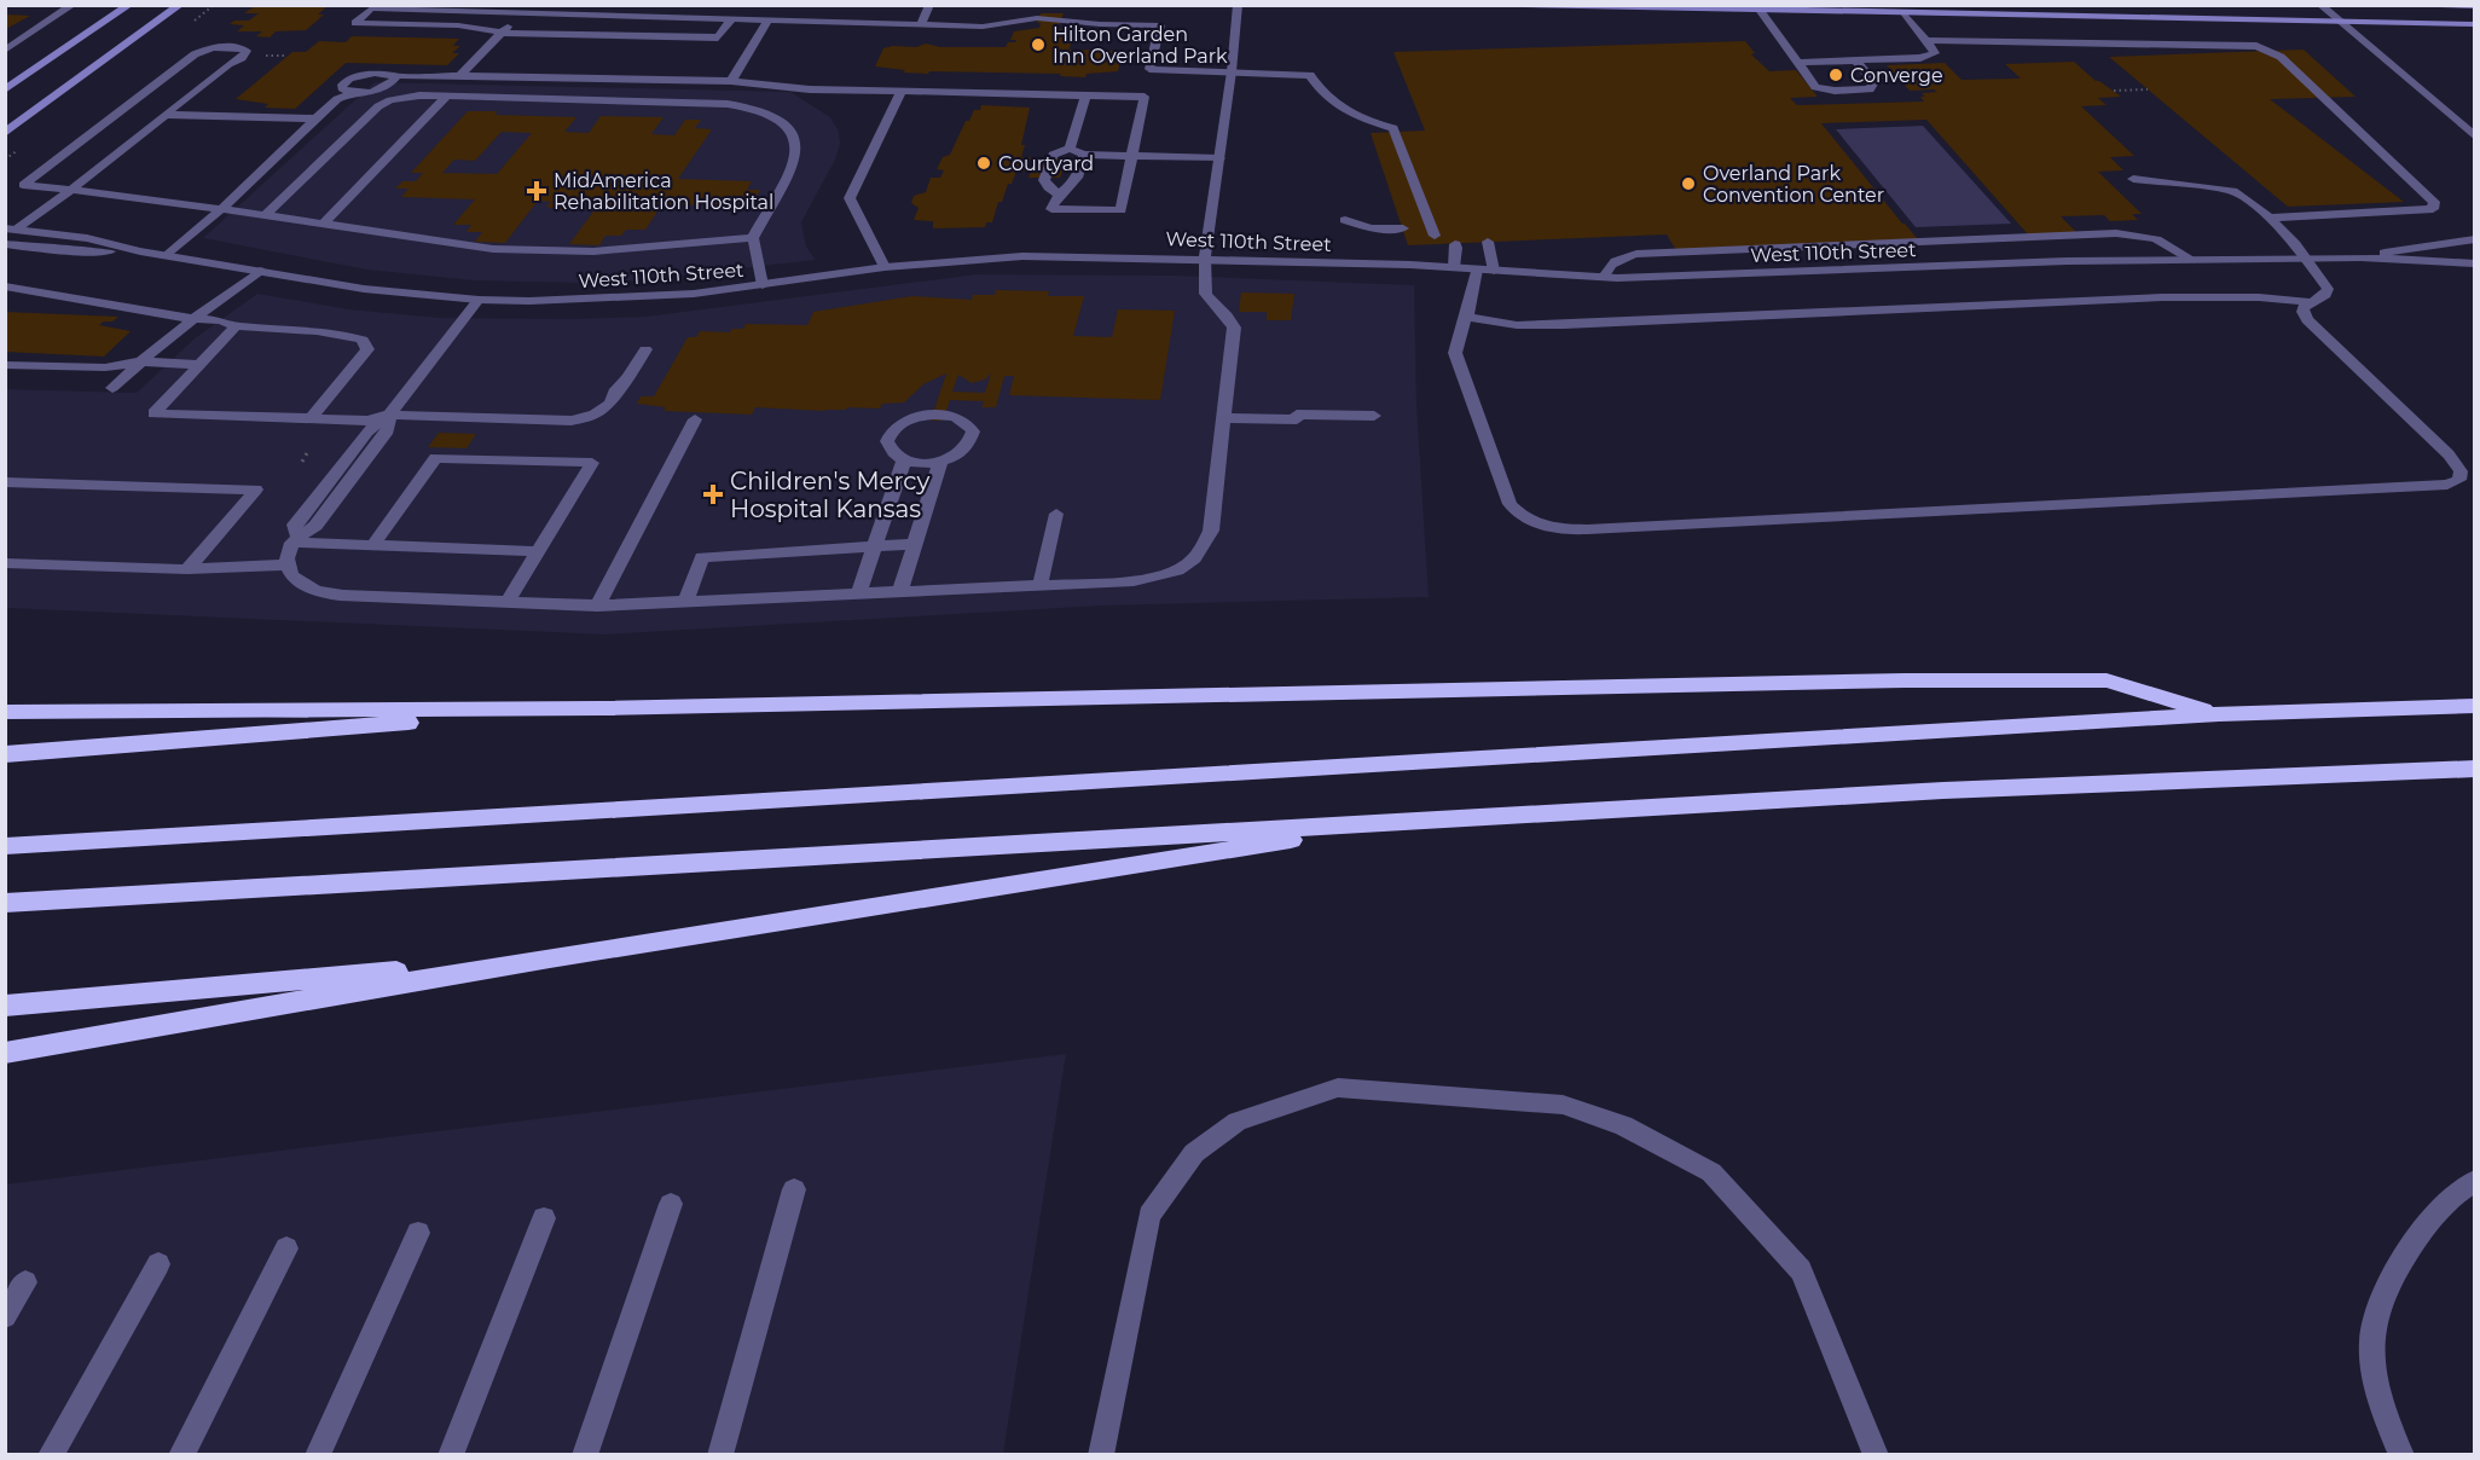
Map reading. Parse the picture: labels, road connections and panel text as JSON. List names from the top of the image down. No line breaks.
{"streets":{"street":["West 110th Street"]},"places":{"other":["Hilton Garden Inn Overland Park","Converge","Courtyard","Overland Park Convention Center"],"health":["MidAmerica Rehabilitation Hospital","Children's Mercy Hospital Kansas"]}}
